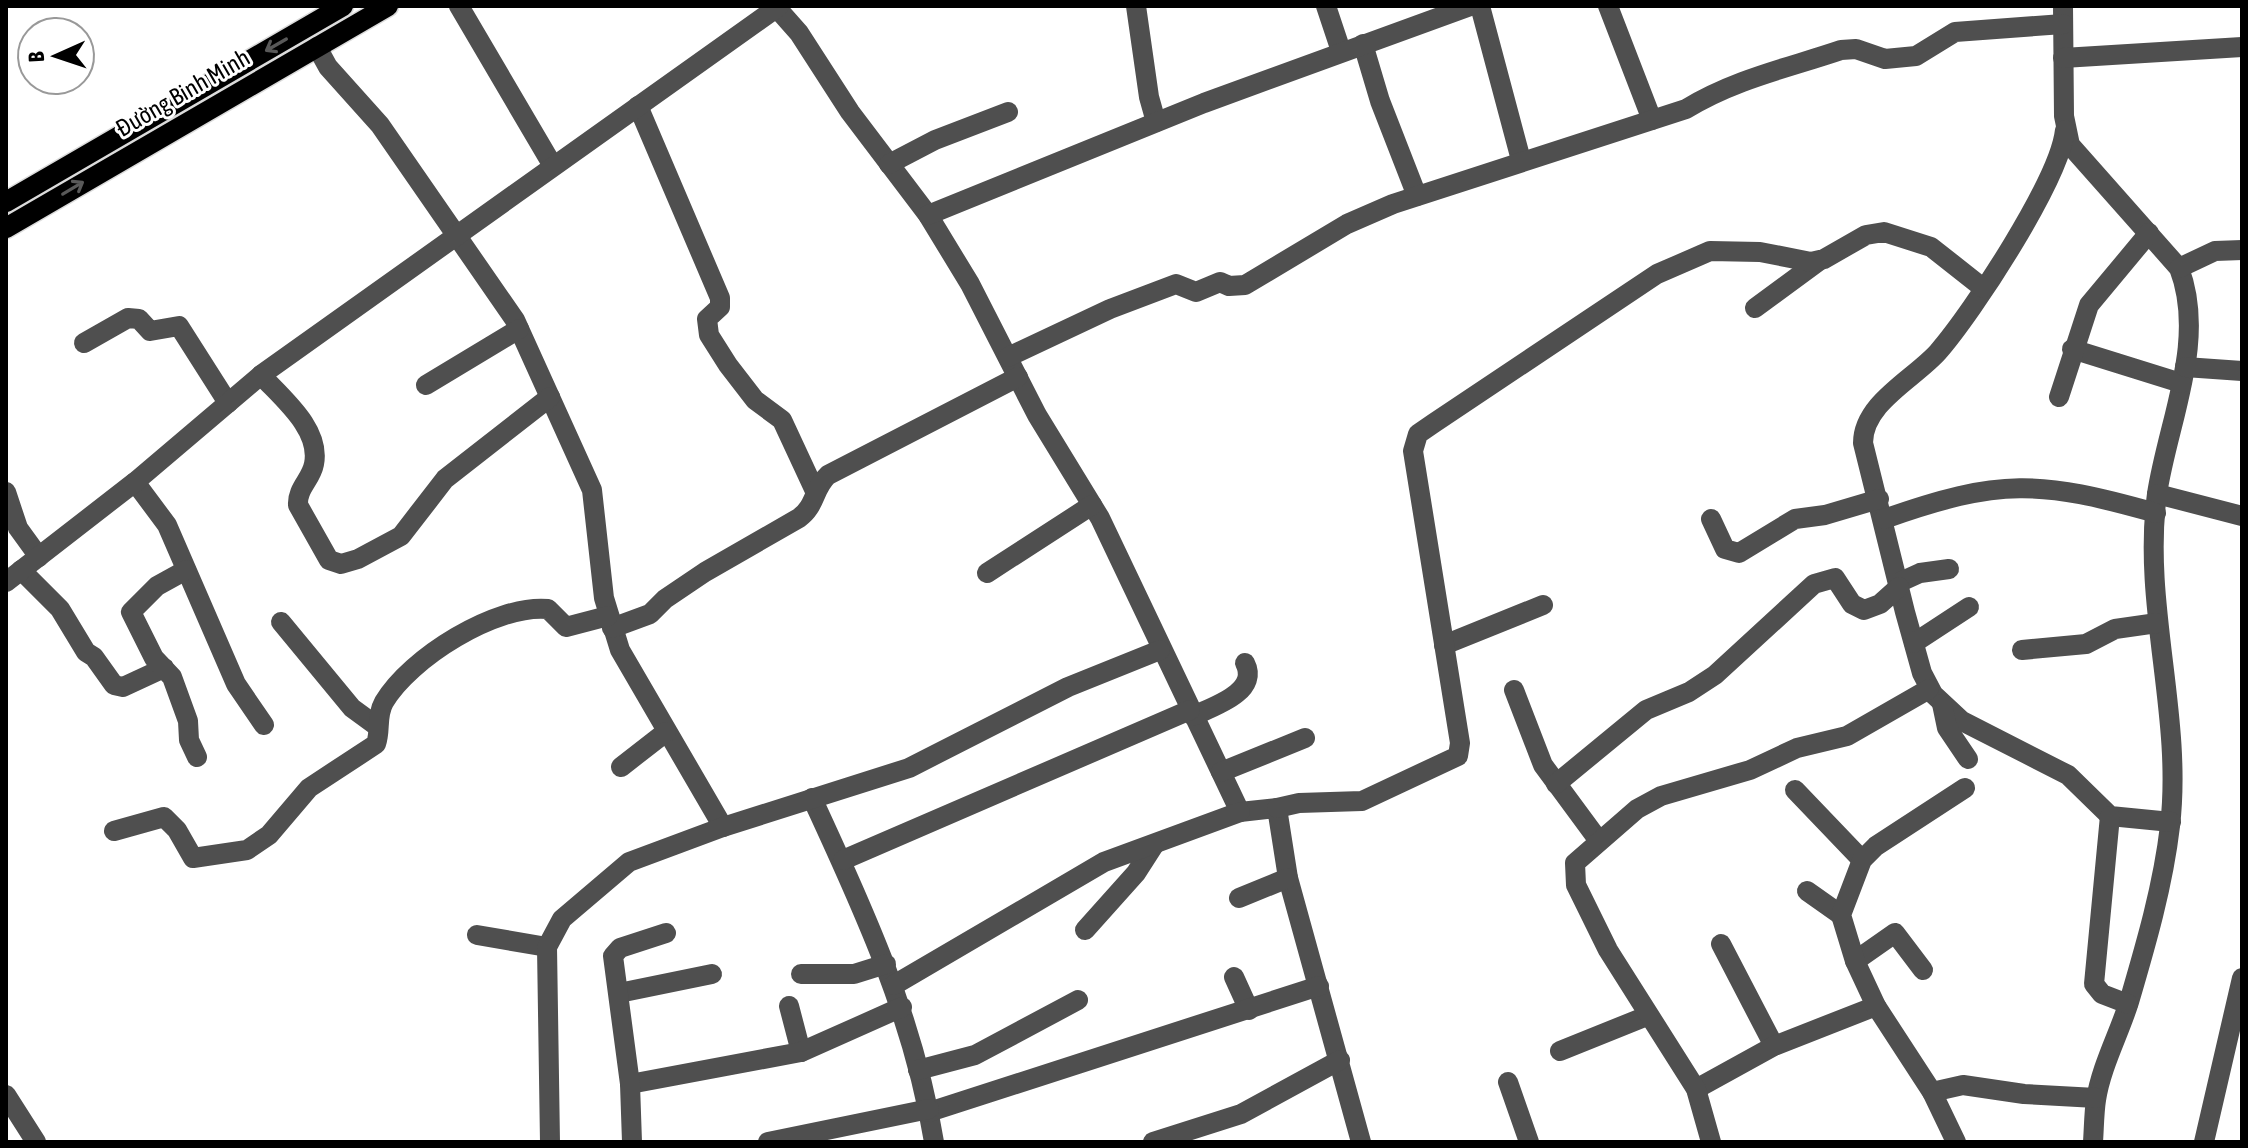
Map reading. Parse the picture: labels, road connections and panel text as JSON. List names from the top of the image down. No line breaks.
{"streets":{"main road":["Đường Binh Minh"]},"north":"left"}
